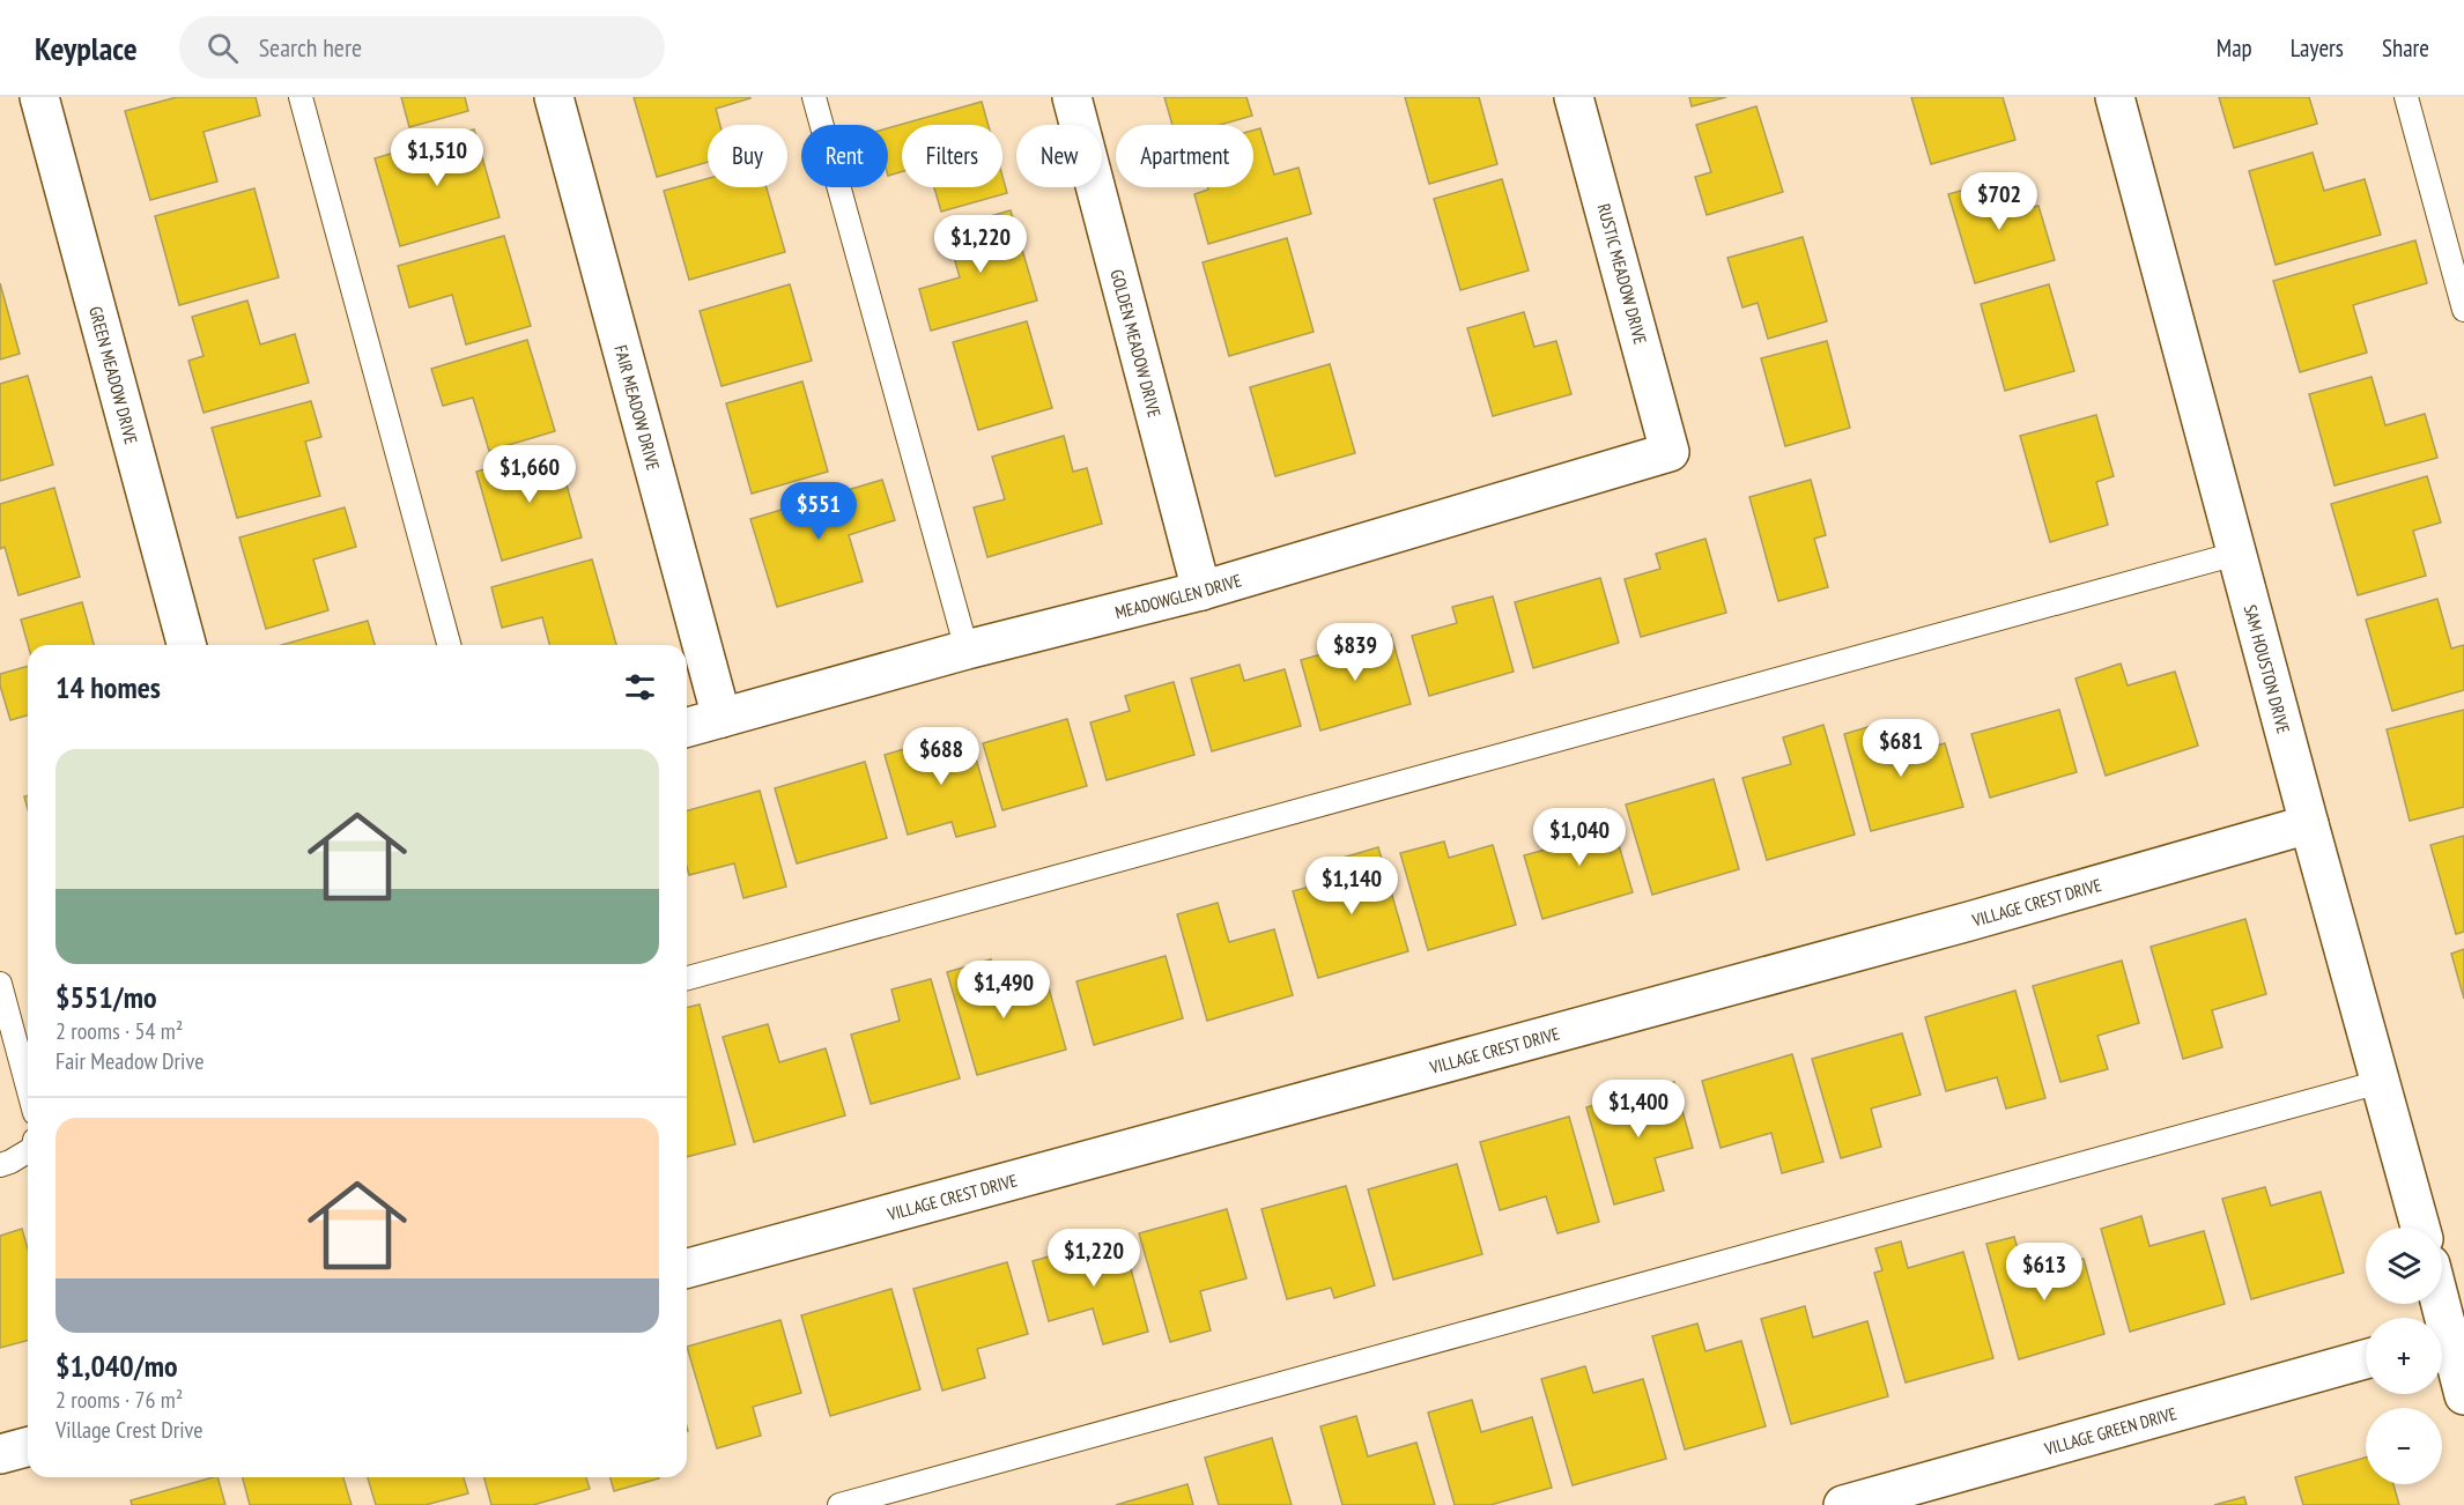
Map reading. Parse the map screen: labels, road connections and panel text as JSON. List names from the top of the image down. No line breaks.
{"streets":{"street":["RUSTIC MEADOW DRIVE","GOLDEN MEADOW DRIVE","GREEN MEADOW DRIVE","FAIR MEADOW DRIVE","MEADOWGLEN DRIVE","SAM HOUSTON DRIVE","VILLAGE CREST DRIVE","VILLAGE GREEN DRIVE"]},"crossings":[["RUSTIC MEADOW DRIVE","MEADOWGLEN DRIVE"],["GOLDEN MEADOW DRIVE","MEADOWGLEN DRIVE"],["FAIR MEADOW DRIVE","MEADOWGLEN DRIVE"],["SAM HOUSTON DRIVE","VILLAGE CREST DRIVE"]],"page":{"header":"Keyplace","search":"Search here","nav":["Map","Layers","Share"],"chip":["Buy","Rent","Filters","New","Apartment"],"price":["$1,510","$702","$1,220","$1,660","$551","$839","$681","$688","$1,040","$1,140","$1,490","$1,400","$1,220","$613"],"heading":"14 homes","list":[{"name":"$551/mo","note":"2 rooms · 54 m² · Fair Meadow Drive"},{"name":"$1,040/mo","note":"2 rooms · 76 m² · Village Crest Drive"}],"map_buttons":["+","−"]}}
